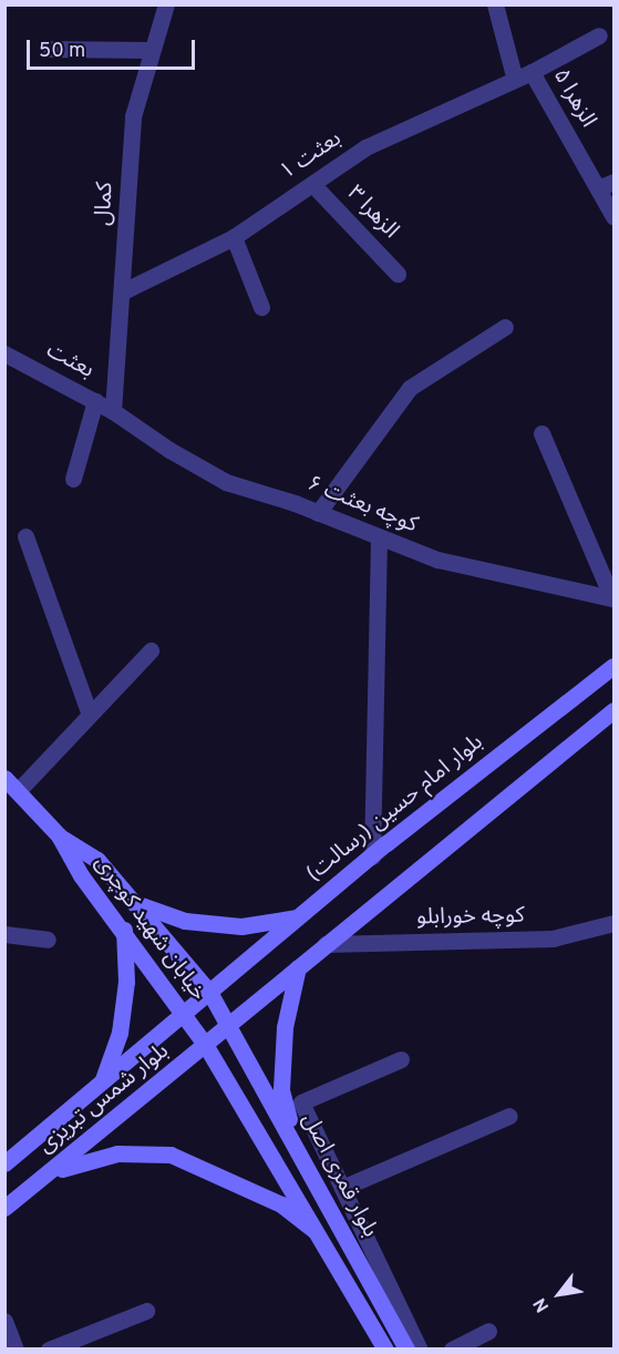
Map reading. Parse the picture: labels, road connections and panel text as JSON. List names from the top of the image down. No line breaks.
{"streets":{"main road":["بلوار امام حسین (رسالت)","خیابان شهید کوچری","بلوار شمس تبریزی","بلوار قمری اصل"],"street":["الزهرا ۵","بعثت ۱","کمال","الزهرا ۳","بعثت","کوچه بعثت ۶","کوچه خورابلو"]},"crossings":[["الزهرا ۵","بعثت ۱"],["بعثت ۱","کمال"],["بعثت ۱","الزهرا ۳"],["کمال","بعثت"],["کمال","کوچه بعثت ۶"],["بعثت","کوچه بعثت ۶"],["بلوار امام حسین (رسالت)","خیابان شهید کوچری"],["بلوار امام حسین (رسالت)","بلوار شمس تبریزی"],["خیابان شهید کوچری","بلوار شمس تبریزی"],["خیابان شهید کوچری","بلوار قمری اصل"],["بلوار شمس تبریزی","بلوار قمری اصل"]],"scale_bar":"50 m","north":"bottom left"}
